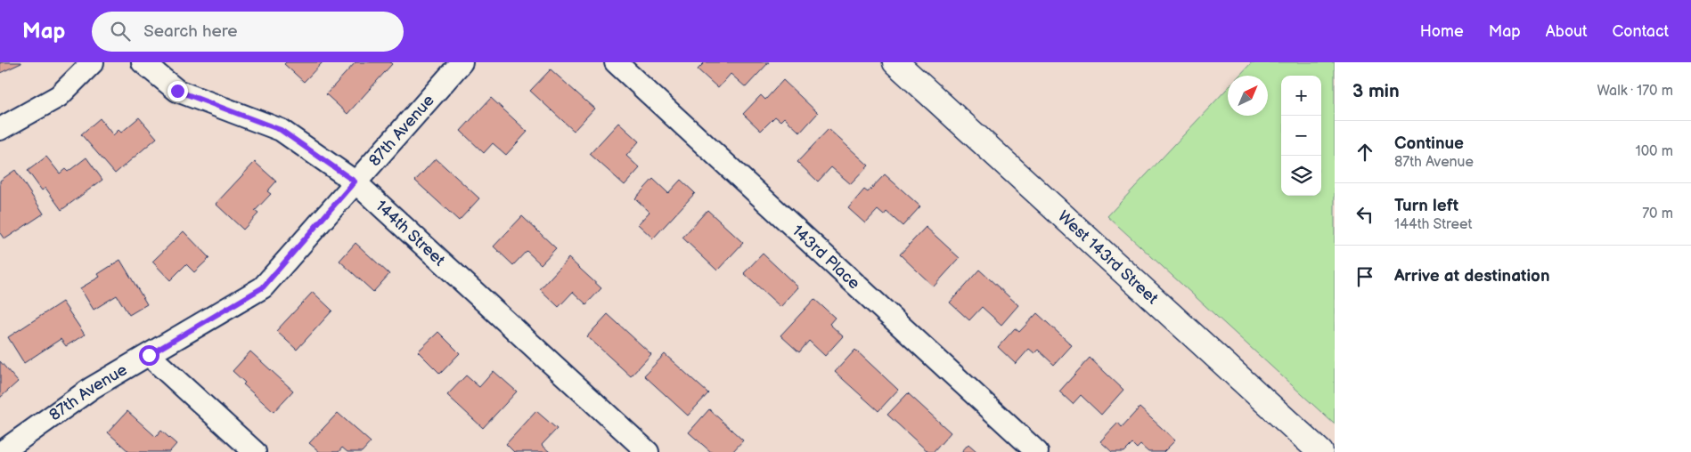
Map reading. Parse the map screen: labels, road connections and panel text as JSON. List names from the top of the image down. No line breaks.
{"streets":{"main road":["West 143rd Street"],"street":["87th Avenue","144th Street","143rd Place"]},"crossings":[["87th Avenue","144th Street"]],"north":"top right","page":{"header":"Map","search":"Search here","nav":["Home","Map","About","Contact"],"heading":["3 min","Walk · 170 m"],"map_buttons":["+","−"],"list":[["Continue","87th Avenue","100 m"],["Turn left","144th Street","70 m"],"Arrive at destination"]}}
